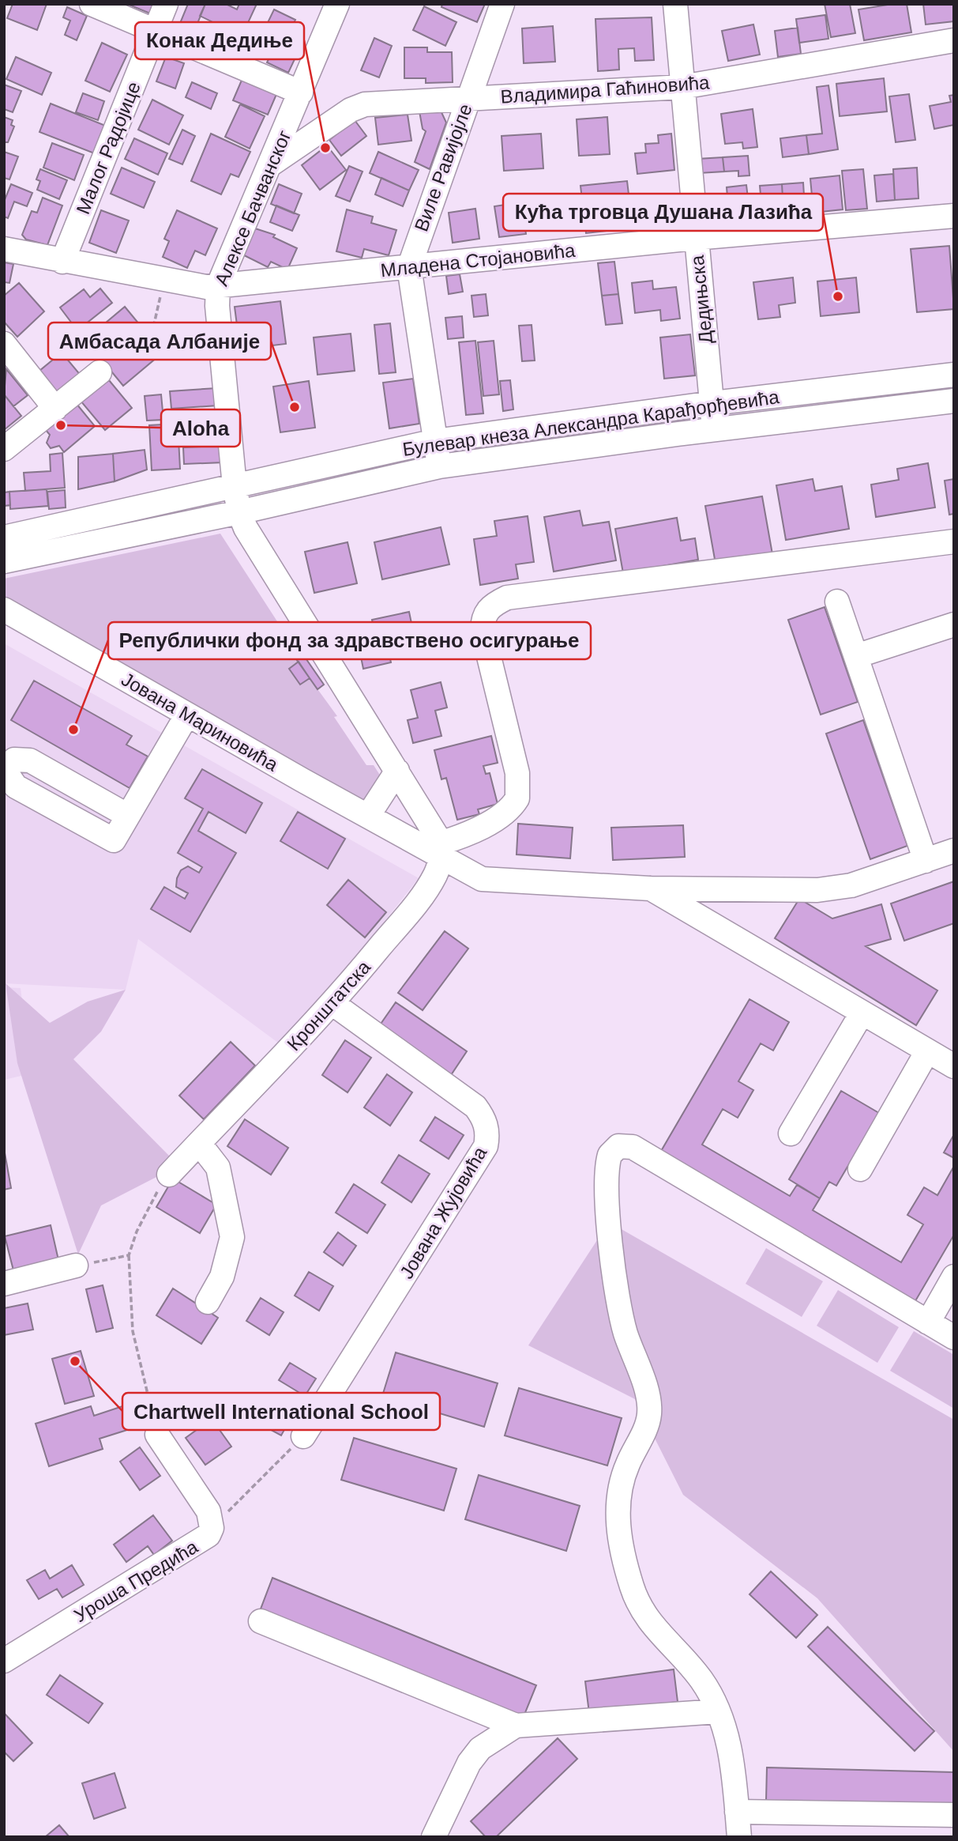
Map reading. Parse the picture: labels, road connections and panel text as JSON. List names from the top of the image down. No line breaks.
{"streets":{"street":["Владимира Гаћиновића","Малог Радојице","Виле Равијојле","Алексе Бачванског","Младена Стојановића","Дедињска","Булевар кнеза Александра Карађорђевића","Јована Мариновића","Кронштатска","Јована Жујовића","Уроша Предића"]},"crossings":[["Владимира Гаћиновића","Виле Равијојле"],["Владимира Гаћиновића","Алексе Бачванског"],["Владимира Гаћиновића","Дедињска"],["Малог Радојице","Младена Стојановића"],["Виле Равијојле","Младена Стојановића"],["Виле Равијојле","Булевар кнеза Александра Карађорђевића"],["Алексе Бачванског","Младена Стојановића"],["Алексе Бачванског","Булевар кнеза Александра Карађорђевића"],["Младена Стојановића","Дедињска"],["Дедињска","Булевар кнеза Александра Карађорђевића"],["Јована Мариновића","Кронштатска"],["Кронштатска","Јована Жујовића"]],"places":["Конак Дедиње","Кућа трговца Душана Лазића","Амбасада Албаније","Aloha","Републички фонд за здравствено осигурање","Chartwell International School"]}
